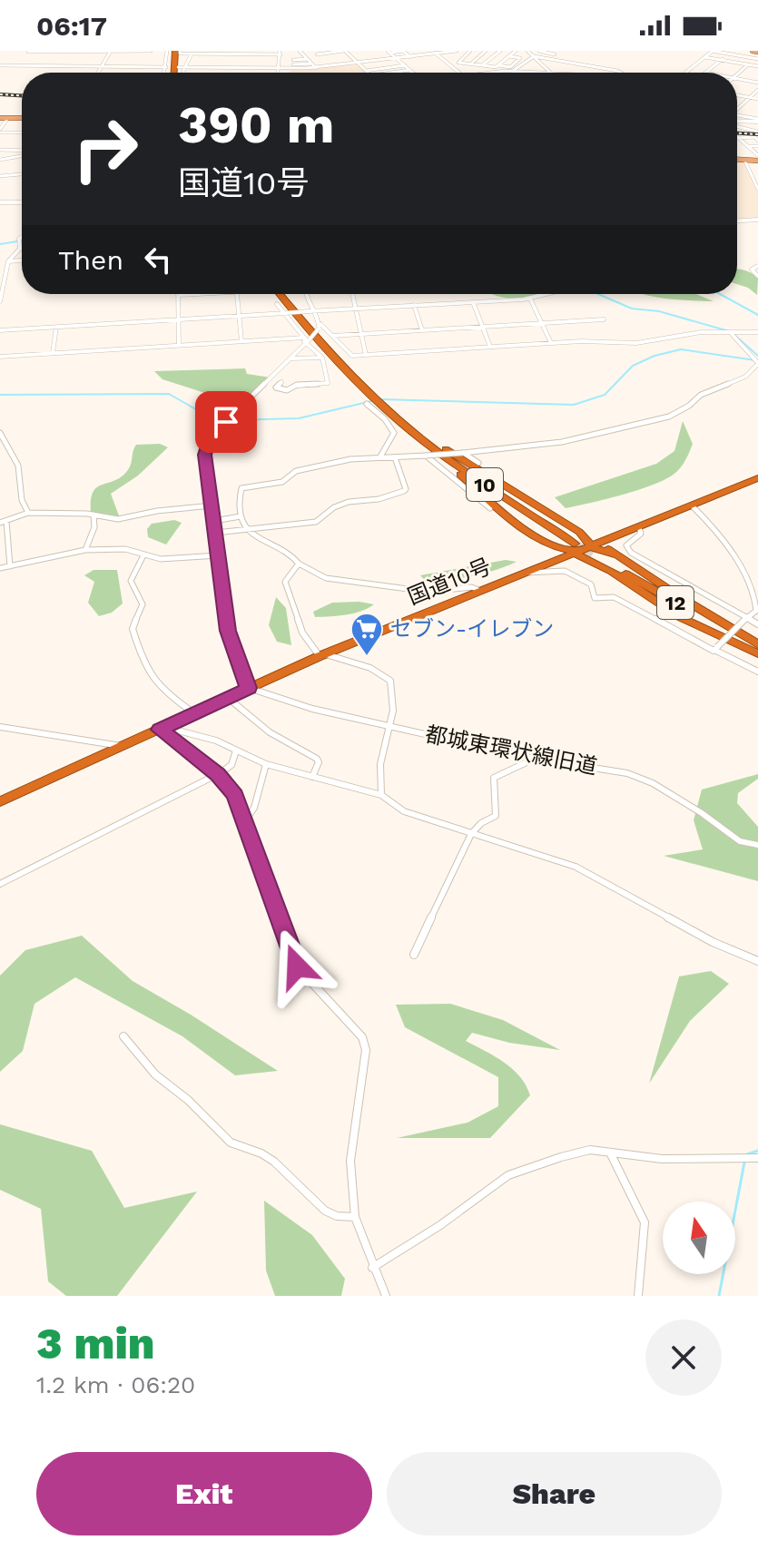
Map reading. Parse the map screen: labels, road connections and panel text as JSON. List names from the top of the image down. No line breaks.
{"streets":{"highway":["10","国道10号"],"street":["都城東環状線旧道"]},"crossings":[["10","国道10号"],["国道10号","都城東環状線旧道"]],"places":{"supermarket":["セブン-イレブン"]},"north":"top","page":{"status":"06:17","turn":["390 m","国道10号"],"then":"Then","heading":["3 min","1.2 km · 06:20"],"buttons":["Exit","Share"]}}
